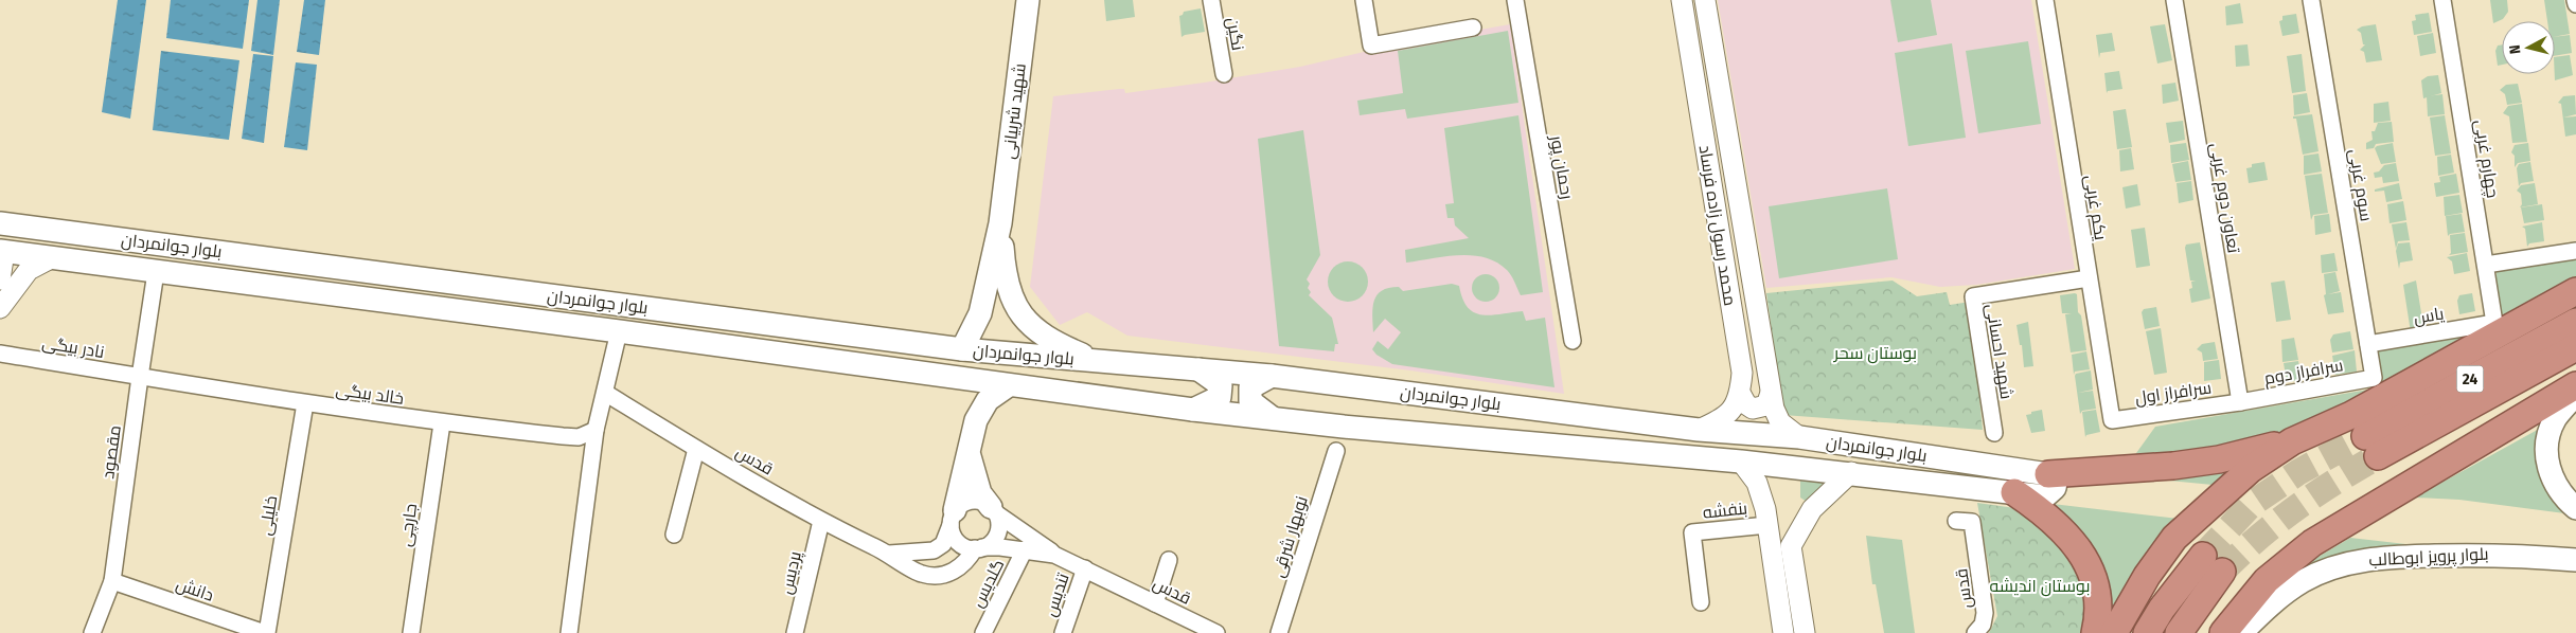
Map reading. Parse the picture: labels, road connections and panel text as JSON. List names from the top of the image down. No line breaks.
{"streets":{"highway":["24"],"main road":["شهید شربیانی","بلوار جوانمردان","بلوار پرویز ابوطالب"],"street":["نگین","چهارم غربی","رحمان پور","سوم غربی","تعاون دوم غربی","یکم غربی","محمد رسول زاده فرساد","یاس","نادر بیگی","شهید احسانی","سرافراز دوم","سرافراز اول","خالد بیگی","مقصود","قدس","بنفشه","خلیلی","جارچی","نوبهار شرقی","پردیس","گلدیس","دانش","تندیس"]},"crossings":[["شهید شربیانی","بلوار جوانمردان"],["چهارم غربی","یاس"],["سوم غربی","یاس"],["سوم غربی","سرافراز دوم"],["تعاون دوم غربی","سرافراز دوم"],["تعاون دوم غربی","سرافراز اول"],["یکم غربی","شهید احسانی"],["یکم غربی","سرافراز اول"],["محمد رسول زاده فرساد","بلوار جوانمردان"],["بلوار جوانمردان","مقصود"],["نادر بیگی","خالد بیگی"],["نادر بیگی","مقصود"],["سرافراز دوم","سرافراز اول"],["خالد بیگی","مقصود"],["خالد بیگی","خلیلی"],["خالد بیگی","جارچی"],["مقصود","دانش"],["قدس","پردیس"],["قدس","گلدیس"],["قدس","تندیس"],["خلیلی","دانش"]],"parks":["بوستان سحر","بوستان اندیشه"],"north":"left"}
